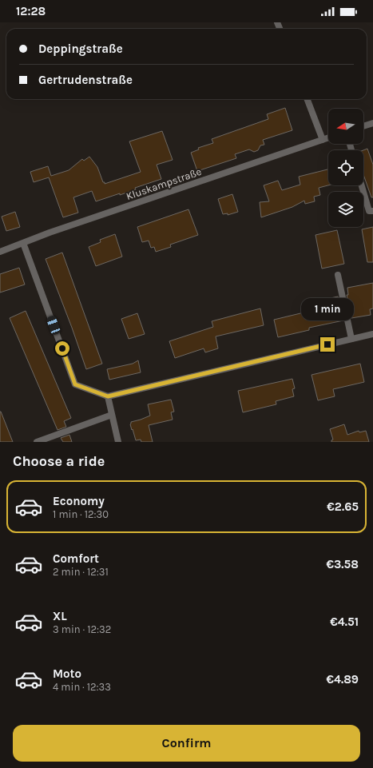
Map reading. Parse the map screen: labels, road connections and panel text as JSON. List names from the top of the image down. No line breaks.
{"streets":{"street":["Kluskampstraße"]},"north":"left","page":{"status":"12:28","banner":["Deppingstraße","Gertrudenstraße"],"bubble":"1 min","heading":"Choose a ride","list":[{"name":"Economy","note":"1 min · 12:30","value":"€2.65"},{"name":"Comfort","note":"2 min · 12:31","value":"€3.58"},{"name":"XL","note":"3 min · 12:32","value":"€4.51"},{"name":"Moto","note":"4 min · 12:33","value":"€4.89"}],"buttons":"Confirm"}}
